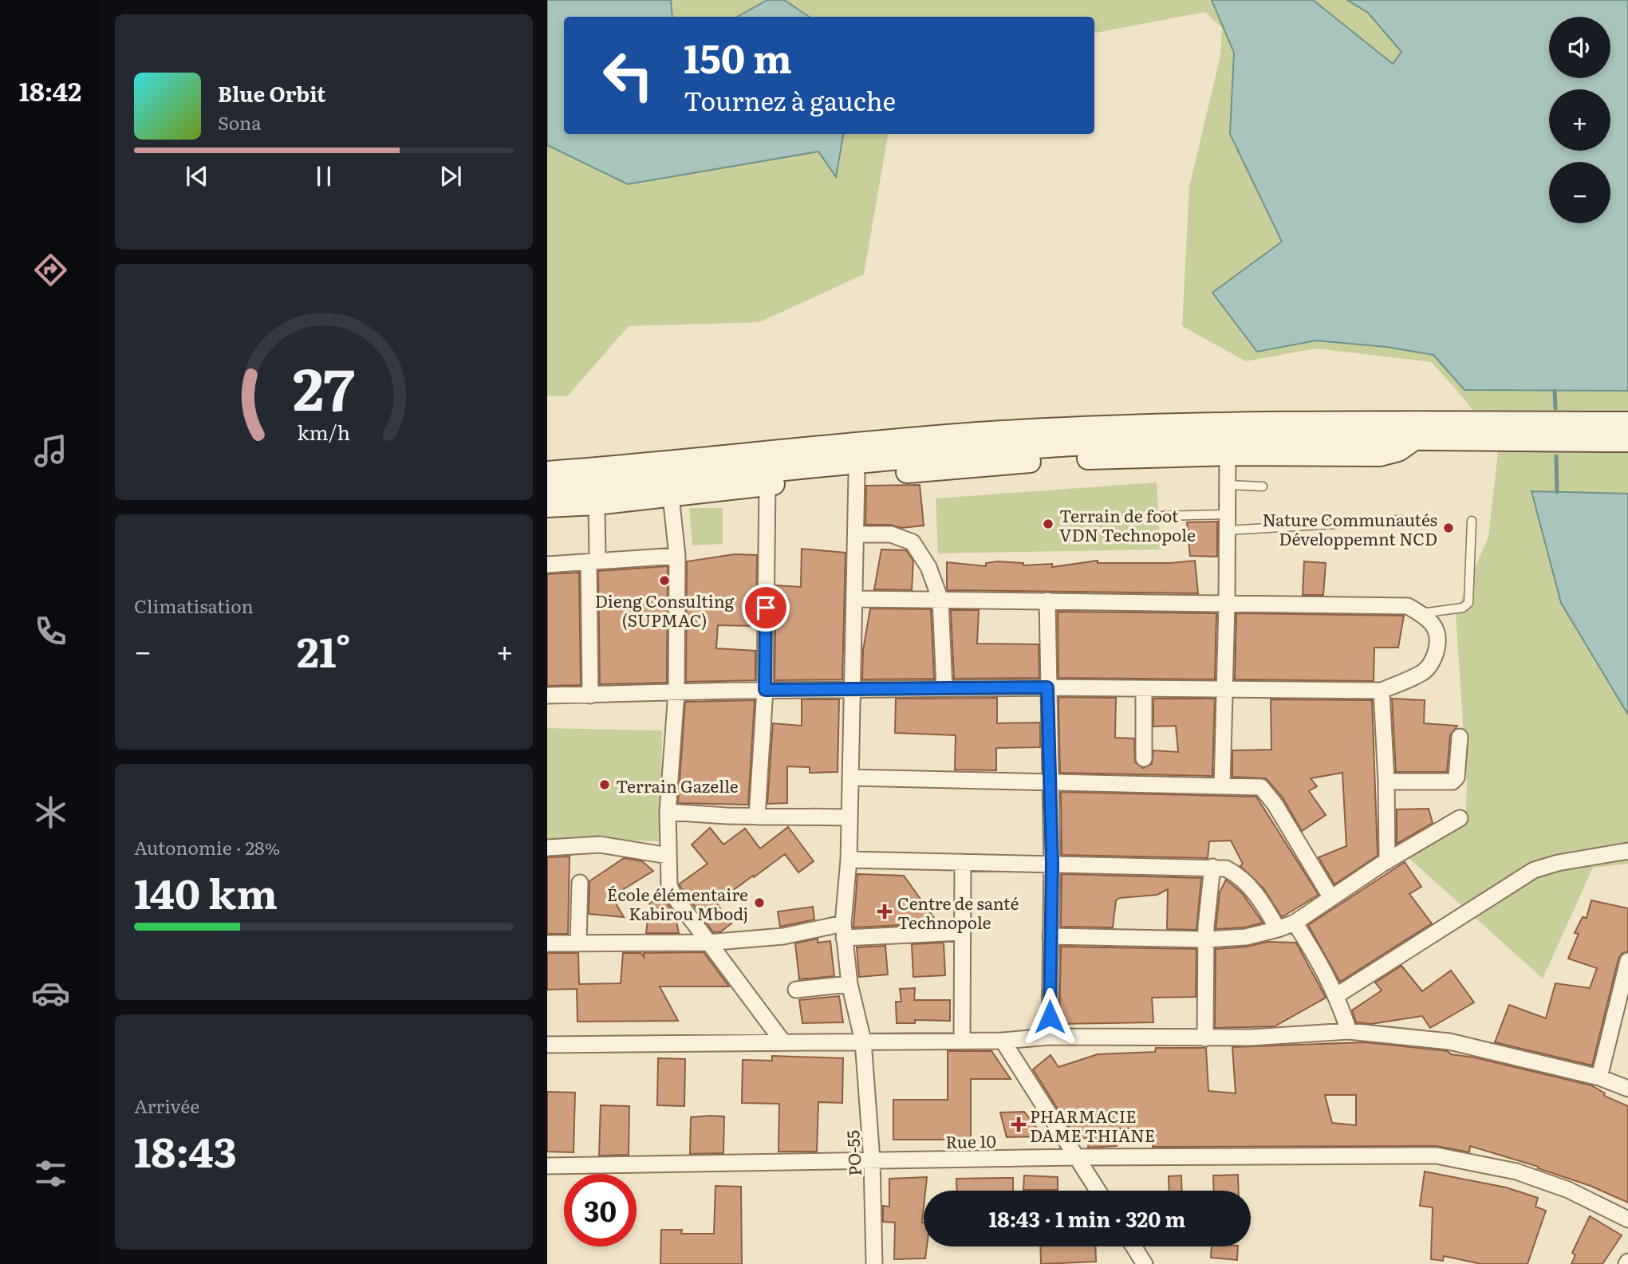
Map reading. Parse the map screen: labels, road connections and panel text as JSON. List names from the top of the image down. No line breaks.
{"streets":{"street":["Rue 10","PO-55"]},"crossings":[["Rue 10","PO-55"]],"places":{"other":["Terrain de foot VDN Technopole","Nature Communautés Développemnt NCD","Dieng Consulting (SUPMAC)","Terrain Gazelle","École élémentaire Kabirou Mbodj"],"health":["Centre de santé Technopole","PHARMACIE DAME THIANE"]},"page":{"tabs":"18:42","map_buttons":["+","−"],"turn":["150 m","Tournez à gauche"],"song":["Blue Orbit","Sona"],"tile":["Climatisation",["Autonomie · 28%","140 km"],["Arrivée","18:43"]],"heat":["−","21°","+"],"limit":"30","trip":"18:43 · 1 min · 320 m","gauge":["27","km/h"]}}
